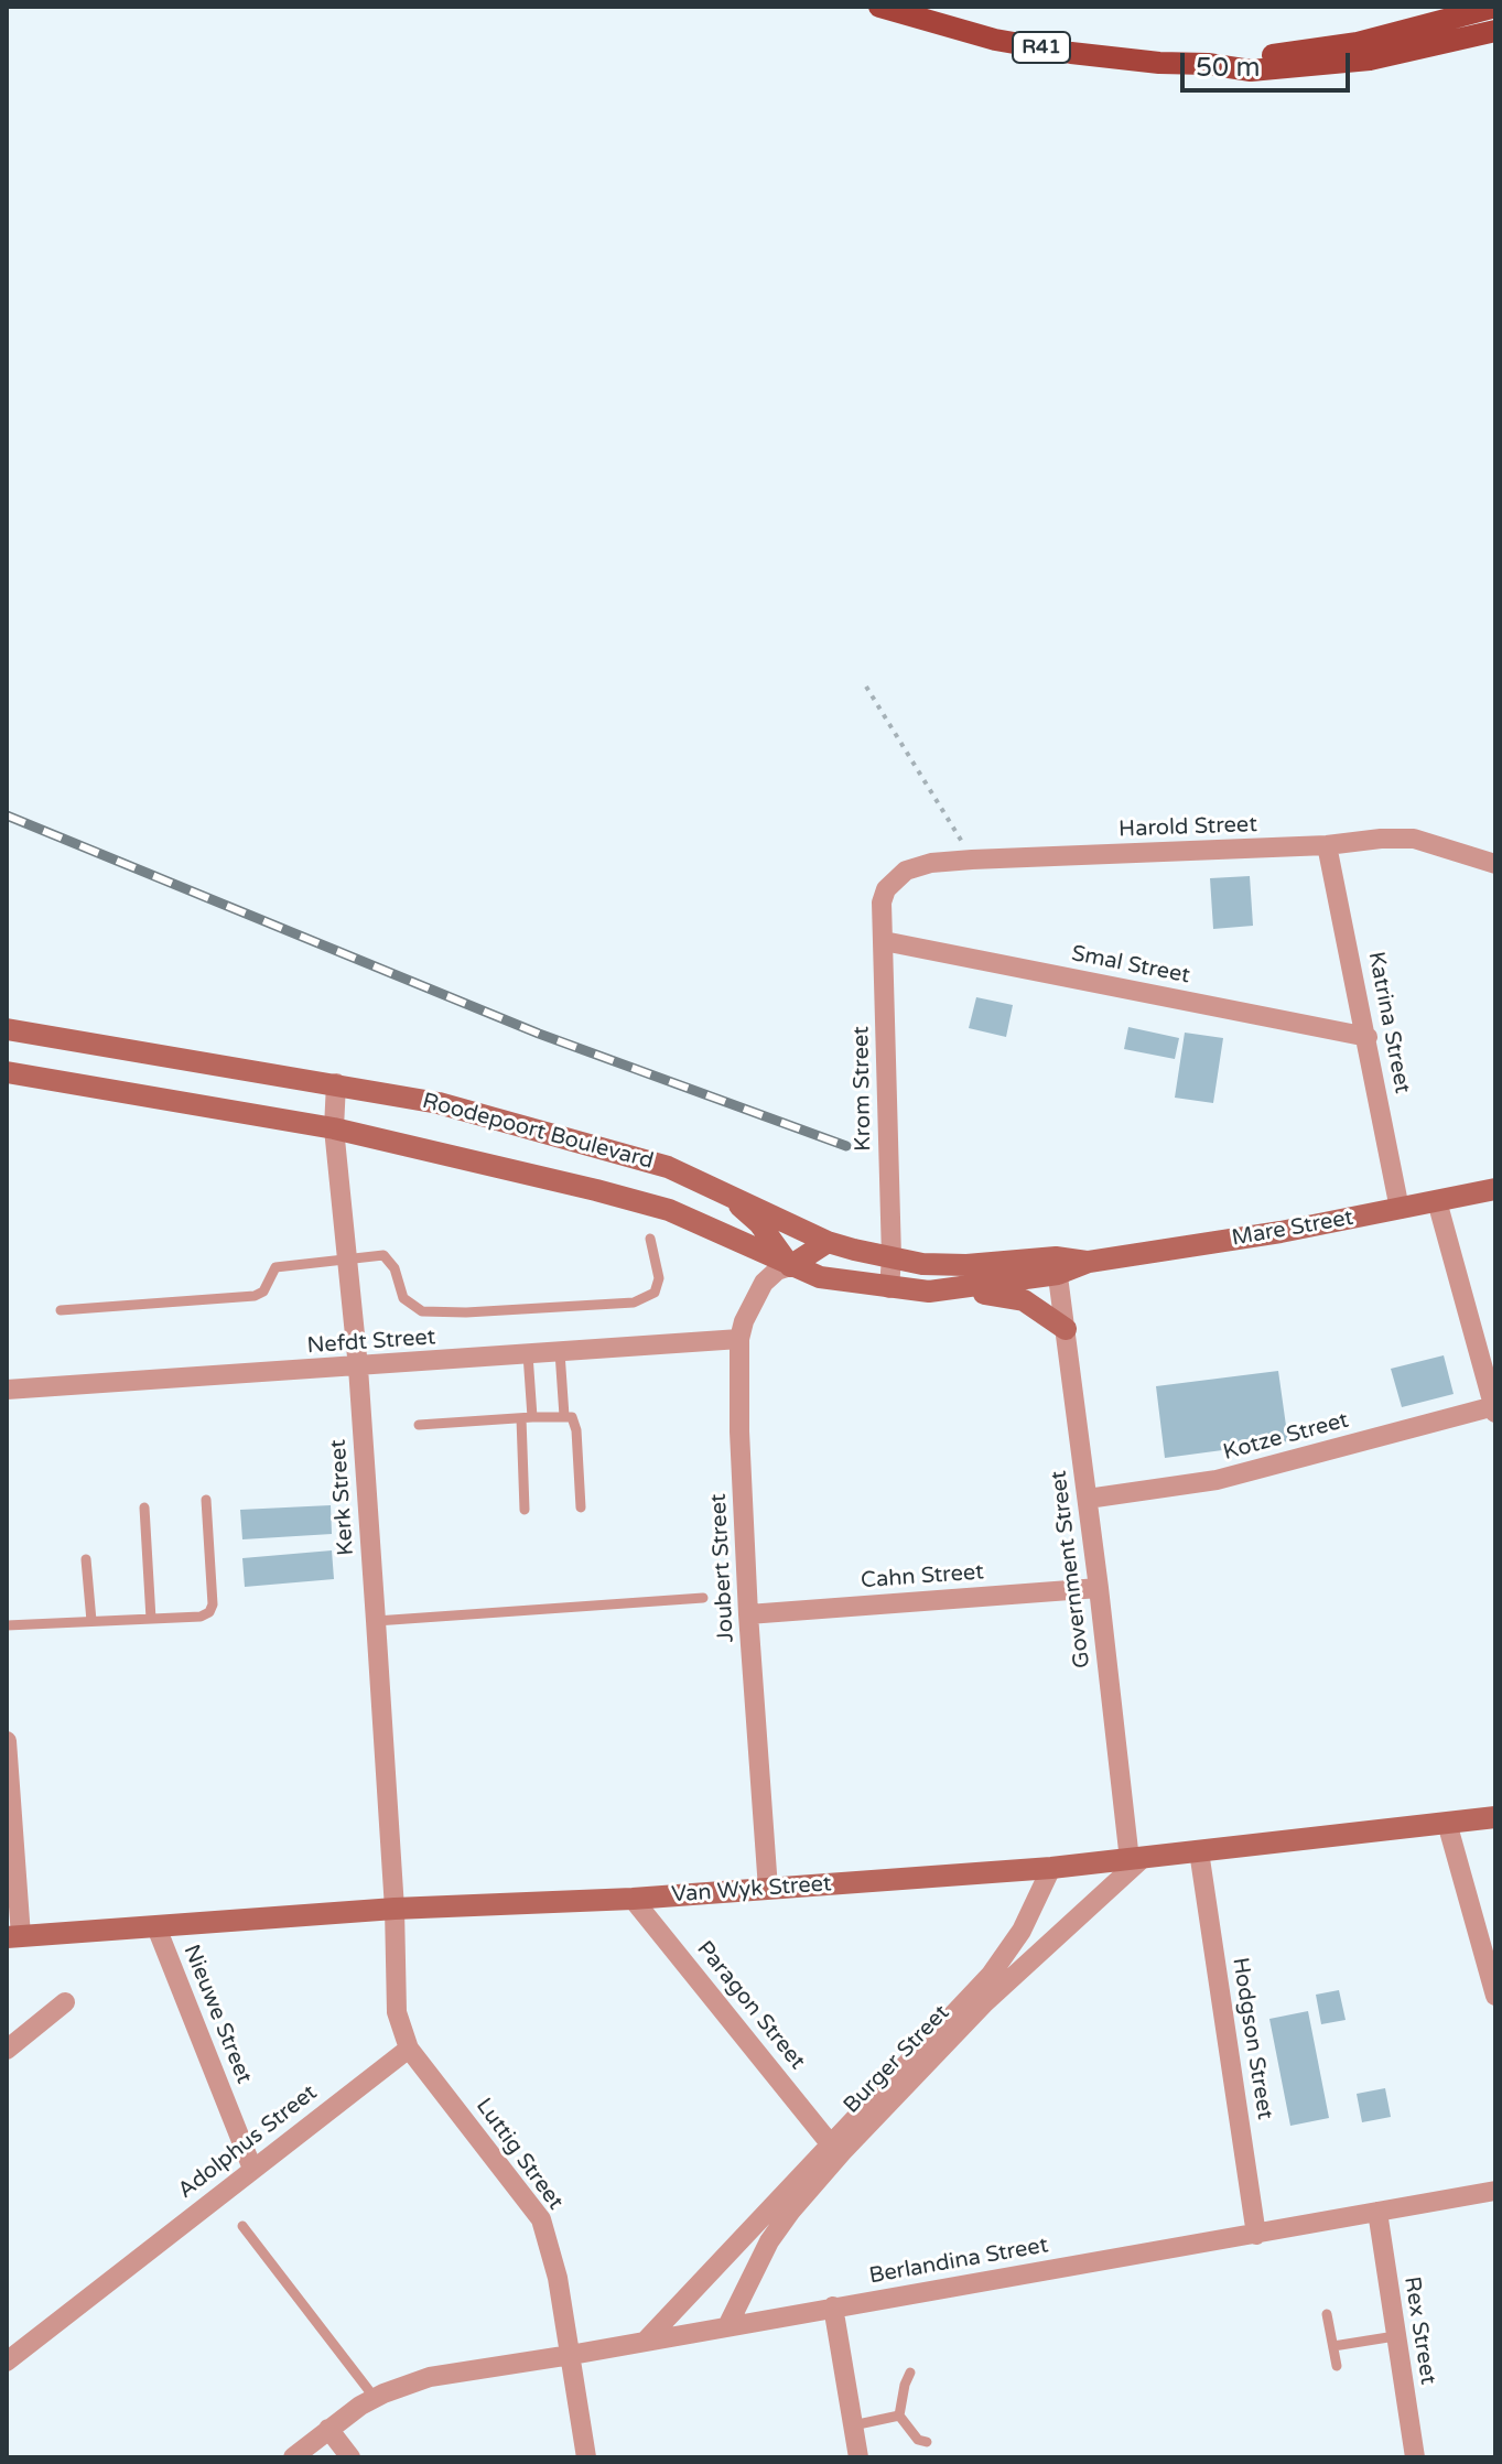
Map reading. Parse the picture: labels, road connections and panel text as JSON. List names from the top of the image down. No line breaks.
{"streets":{"main road":["R41"],"street":["Harold Street","Smal Street","Katrina Street","Krom Street","Roodepoort Boulevard","Mare Street","Nefdt Street","Kotze Street","Kerk Street","Joubert Street","Government Street","Cahn Street","Van Wyk Street","Paragon Street","Nieuwe Street","Hodgson Street","Burger Street","Adolphus Street","Luttig Street","Berlandina Street","Rex Street"]},"crossings":[["Harold Street","Katrina Street"],["Harold Street","Krom Street"],["Smal Street","Katrina Street"],["Smal Street","Krom Street"],["Katrina Street","Mare Street"],["Krom Street","Roodepoort Boulevard"],["Roodepoort Boulevard","Mare Street"],["Roodepoort Boulevard","Kerk Street"],["Roodepoort Boulevard","Joubert Street"],["Roodepoort Boulevard","Government Street"],["Mare Street","Government Street"],["Nefdt Street","Kerk Street"],["Nefdt Street","Joubert Street"],["Kotze Street","Government Street"],["Kerk Street","Van Wyk Street"],["Joubert Street","Cahn Street"],["Joubert Street","Van Wyk Street"],["Government Street","Cahn Street"],["Government Street","Van Wyk Street"],["Government Street","Burger Street"],["Van Wyk Street","Paragon Street"],["Van Wyk Street","Nieuwe Street"],["Van Wyk Street","Hodgson Street"],["Van Wyk Street","Burger Street"],["Paragon Street","Burger Street"],["Nieuwe Street","Adolphus Street"],["Hodgson Street","Berlandina Street"],["Burger Street","Berlandina Street"],["Adolphus Street","Luttig Street"],["Luttig Street","Berlandina Street"],["Berlandina Street","Rex Street"]],"scale_bar":"50 m"}
